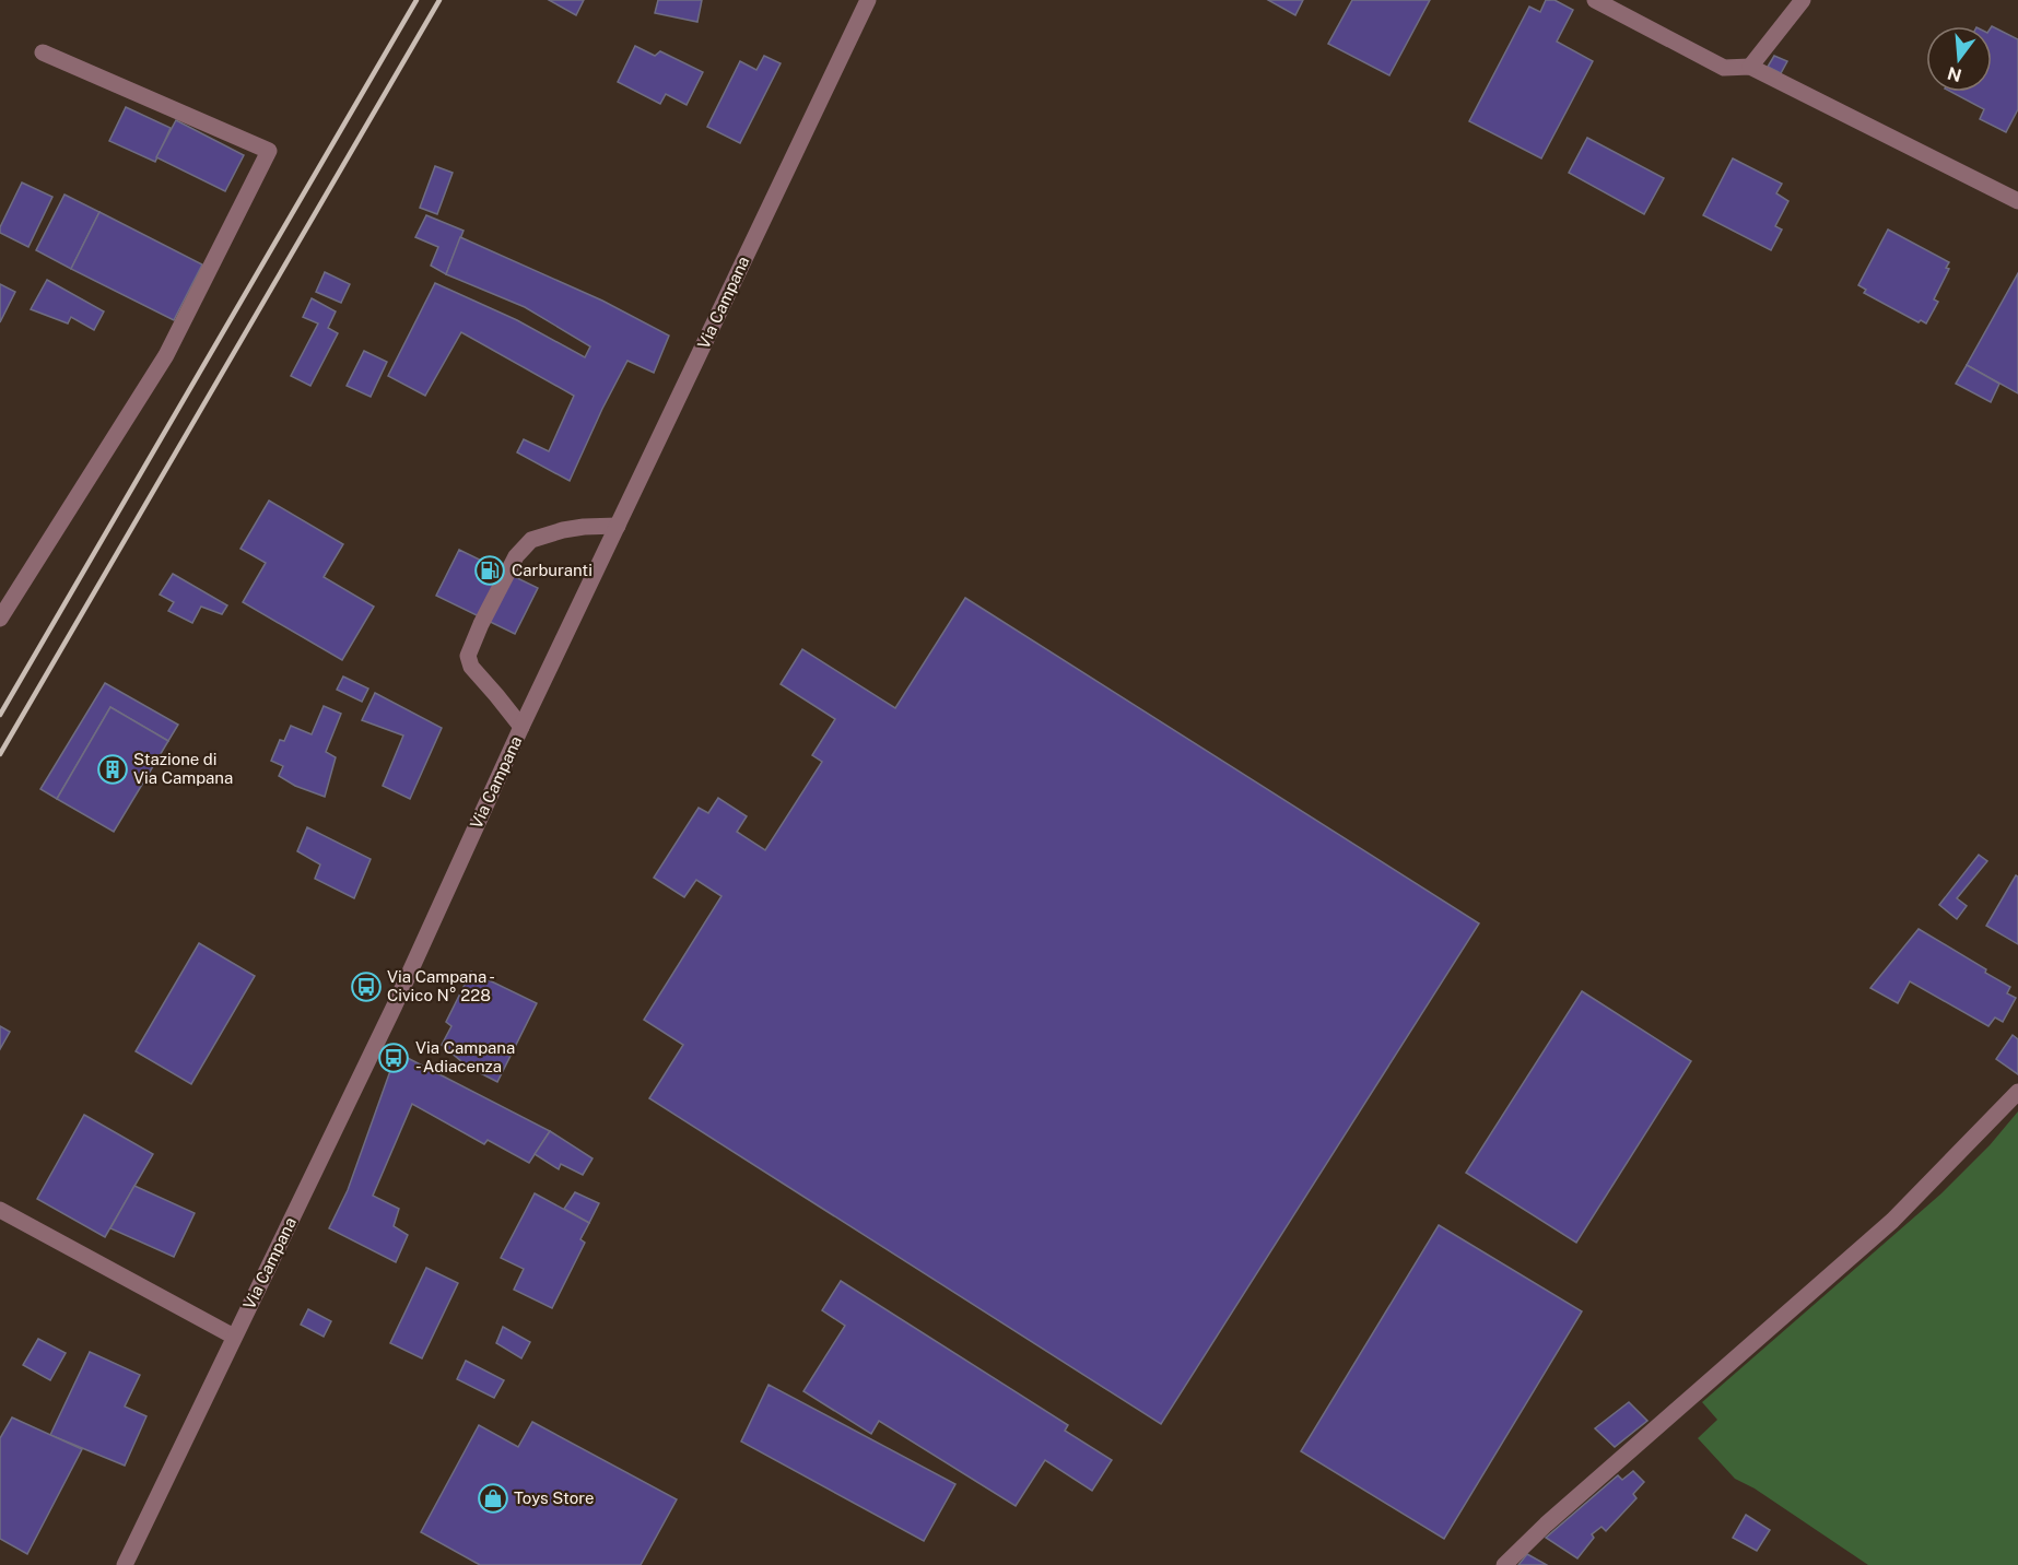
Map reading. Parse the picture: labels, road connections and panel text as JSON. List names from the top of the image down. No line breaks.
{"streets":{"street":["Via Campana"]},"places":{"fuel station":["Carburanti"],"building":["Stazione di Via Campana"],"bus stop":["Via Campana - Civico N° 228","Via Campana - Adiacenza"],"shop":["Toys Store"]},"north":"bottom"}
